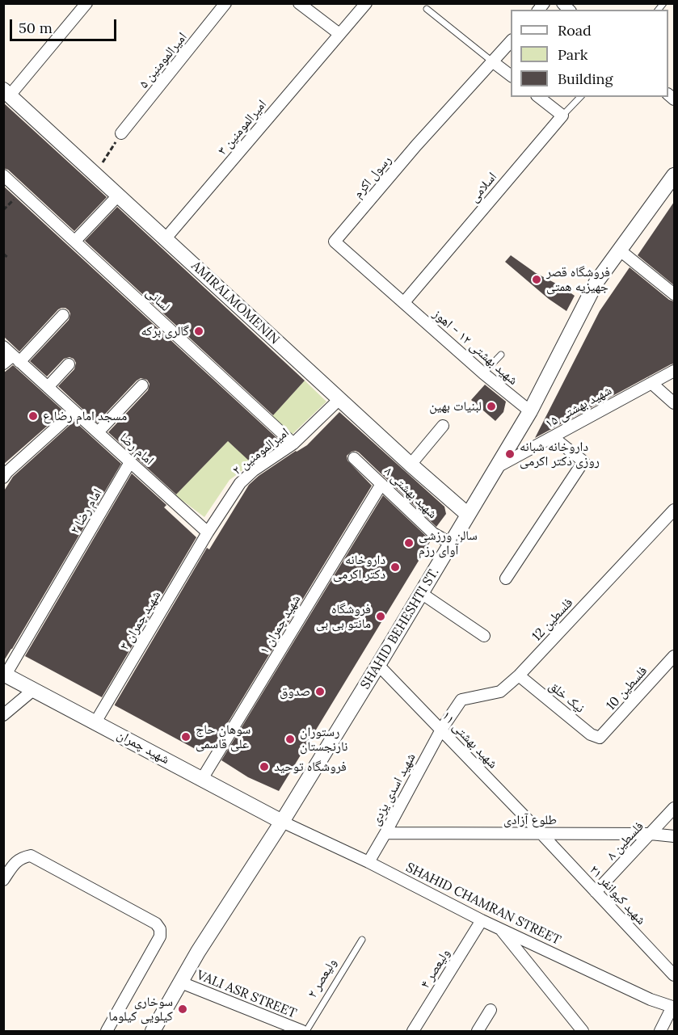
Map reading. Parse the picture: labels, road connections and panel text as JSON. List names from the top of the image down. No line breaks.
{"streets":{"street":["امیرالمومنین ۵","امیرالمومنین ۳","رسول اکرم","اسلامی","لسانی","AMIRALMOMENIN","شهید بهشتی ۱۲ - اهوز","شهید بهشتی ۱۵","امام رضا","امیرالمومنین ۲","شهید بهشتی ۸","امام رضا ۲","فلسطین 12","شهید چمران ۳","شهید چمران ۱","SHAHID BEHESHTI ST.","فلسطین 10","نیک خلق","شهید بهشتی ۱۱","شهید چمران","شهید اسدی یزدی","طلوع آزادی","فلسطین ۸","شهید کیوانفر ۲۱","SHAHID CHAMRAN STREET","ولیعصر ۴","VALI ASR STREET"],"lane":["ولیعصر ۲"]},"crossings":[["امیرالمومنین ۳","AMIRALMOMENIN"],["رسول اکرم","اسلامی"],["رسول اکرم","شهید بهشتی ۱۲ - اهوز"],["اسلامی","شهید بهشتی ۱۲ - اهوز"],["لسانی","امیرالمومنین ۲"],["AMIRALMOMENIN","امیرالمومنین ۲"],["AMIRALMOMENIN","SHAHID BEHESHTI ST."],["شهید بهشتی ۱۲ - اهوز","SHAHID BEHESHTI ST."],["شهید بهشتی ۱۵","SHAHID BEHESHTI ST."],["امام رضا","امیرالمومنین ۲"],["امام رضا","امام رضا ۲"],["امام رضا","شهید چمران ۳"],["امیرالمومنین ۲","شهید چمران ۳"],["شهید بهشتی ۸","شهید چمران ۱"],["شهید بهشتی ۸","SHAHID BEHESHTI ST."],["امام رضا ۲","شهید چمران"],["فلسطین 12","نیک خلق"],["فلسطین 12","شهید بهشتی ۱۱"],["فلسطین 12","شهید اسدی یزدی"],["شهید چمران ۳","شهید چمران"],["شهید چمران ۱","شهید چمران"],["SHAHID BEHESHTI ST.","شهید بهشتی ۱۱"],["SHAHID BEHESHTI ST.","شهید چمران"],["SHAHID BEHESHTI ST.","SHAHID CHAMRAN STREET"],["SHAHID BEHESHTI ST.","VALI ASR STREET"],["فلسطین 10","نیک خلق"],["شهید بهشتی ۱۱","شهید اسدی یزدی"],["شهید بهشتی ۱۱","طلوع آزادی"],["شهید بهشتی ۱۱","شهید کیوانفر ۲۱"],["شهید چمران","SHAHID CHAMRAN STREET"],["شهید اسدی یزدی","طلوع آزادی"],["شهید اسدی یزدی","SHAHID CHAMRAN STREET"],["طلوع آزادی","فلسطین ۸"],["طلوع آزادی","شهید کیوانفر ۲۱"],["فلسطین ۸","شهید کیوانفر ۲۱"],["SHAHID CHAMRAN STREET","ولیعصر ۴"],["ولیعصر ۲","VALI ASR STREET"]],"places":["فروشگاه قصر جهیزیه همتی","گالری برکه","لبنیات بهین","مسجد امام رضا ع","داروخانه شبانه روزی دکتر اکرمی","سالن ورزشی آوای رزم","داروخانه دکتر اکرمی","فروشگاه مانتو بی بی","صدوق","سوهان حاج علی قاسمی","رستوران نارنجستان","فروشگاه توحید","سوخاری کیلویی کیلوما"],"legend":["Road","Park","Building"],"scale_bar":"50 m"}
